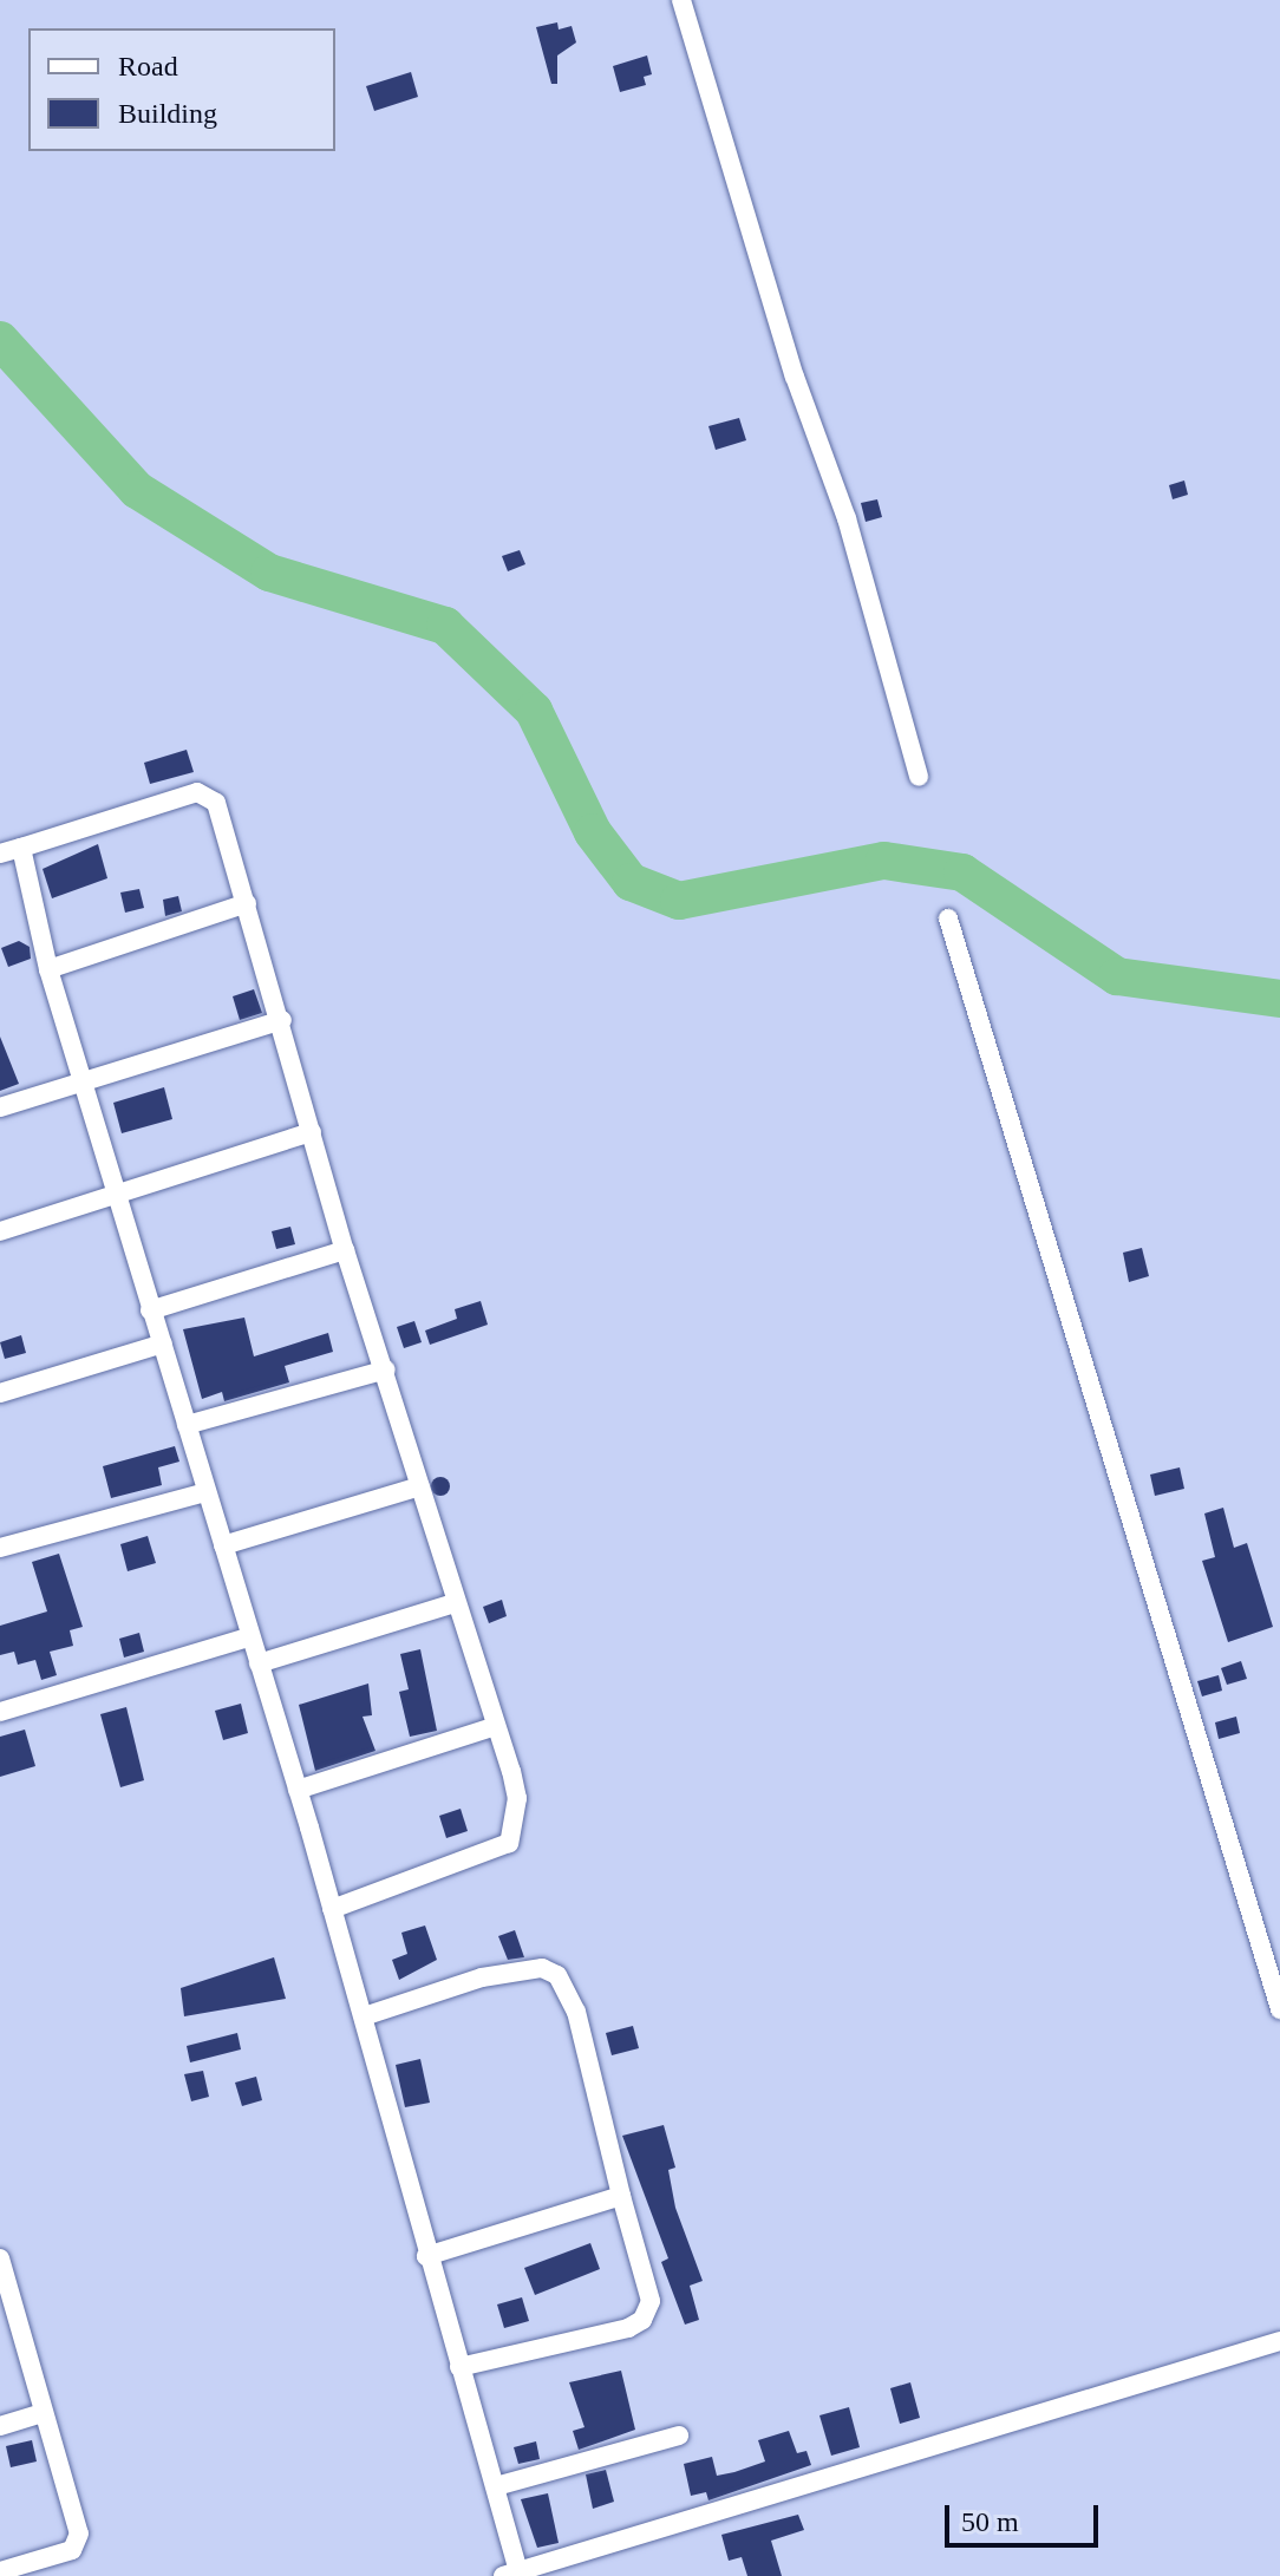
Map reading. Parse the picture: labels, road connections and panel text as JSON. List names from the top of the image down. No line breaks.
{"legend":["Road","Building"],"scale_bar":"50 m"}
